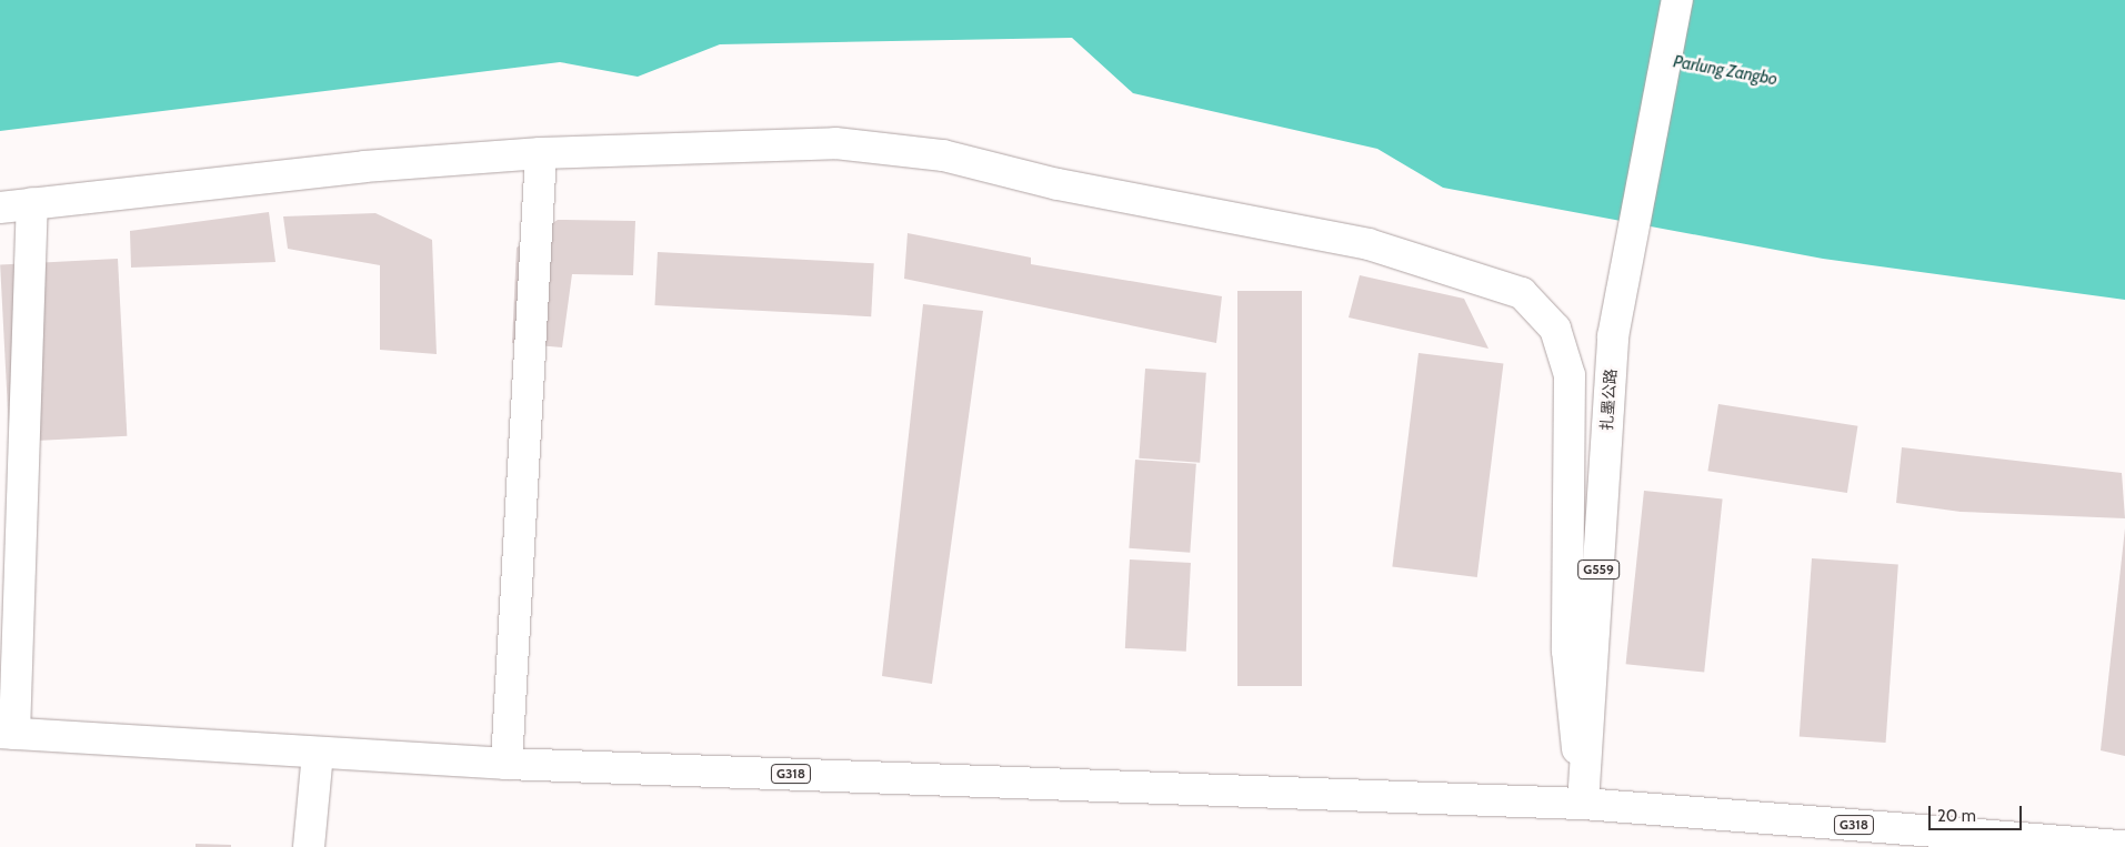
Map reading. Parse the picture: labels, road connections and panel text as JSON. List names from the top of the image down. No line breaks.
{"streets":{"main road":["扎墨公路","G559","G318"]},"crossings":[["扎墨公路","G318"]],"water":["Parlung Zangbo"],"scale_bar":"20 m"}
